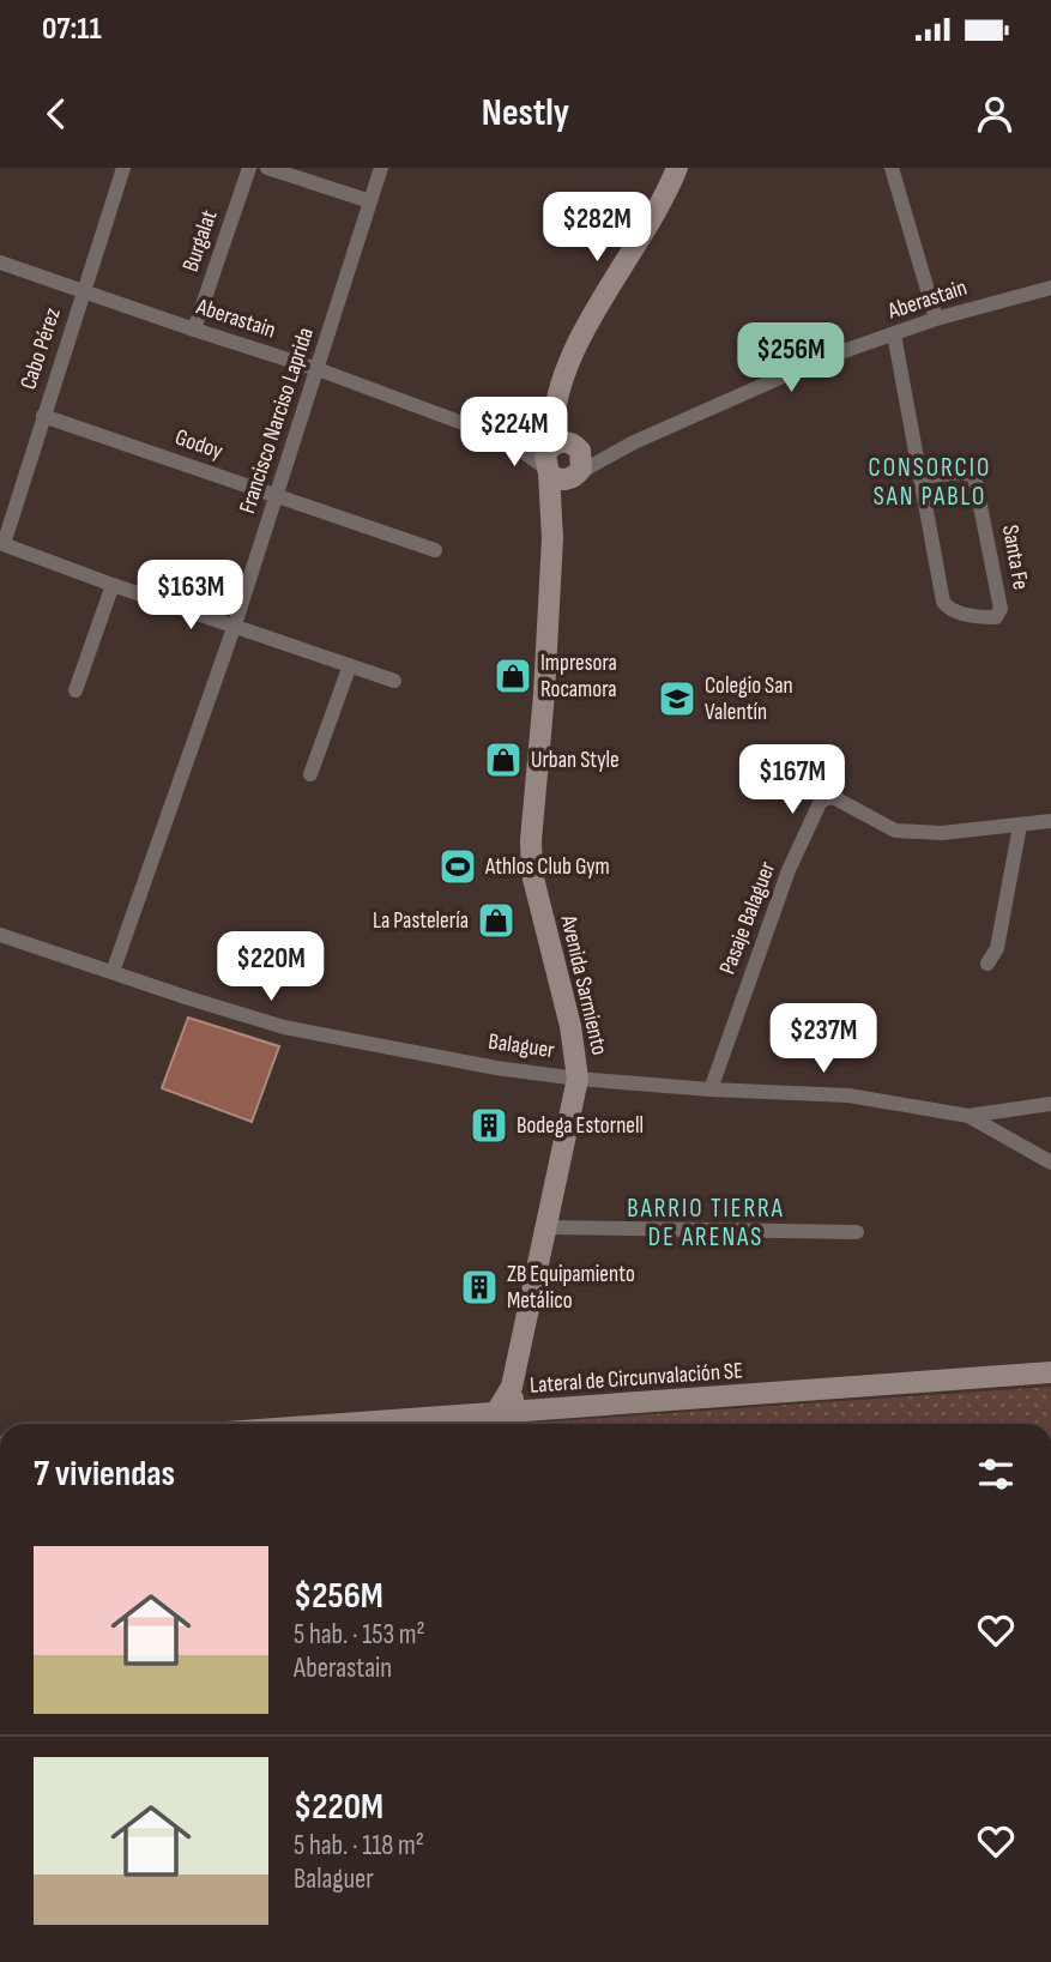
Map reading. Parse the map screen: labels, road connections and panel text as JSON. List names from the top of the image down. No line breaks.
{"streets":{"street":["Burgalat","Aberastain","Cabo Pérez","Francisco Narciso Laprida","Godoy","Santa Fe","Pasaje Balaguer","Avenida Sarmiento","Balaguer","Lateral de Circunvalación SE"]},"crossings":[["Burgalat","Aberastain"],["Aberastain","Cabo Pérez"],["Aberastain","Francisco Narciso Laprida"],["Aberastain","Santa Fe"],["Aberastain","Avenida Sarmiento"],["Cabo Pérez","Godoy"],["Francisco Narciso Laprida","Godoy"],["Francisco Narciso Laprida","Balaguer"],["Pasaje Balaguer","Balaguer"],["Avenida Sarmiento","Balaguer"],["Avenida Sarmiento","Lateral de Circunvalación SE"]],"districts":["CONSORCIO SAN PABLO","BARRIO TIERRA DE ARENAS"],"places":{"shop":["Impresora Rocamora","Urban Style","La Pastelería"],"school or university":["Colegio San Valentín"],"sports":["Athlos Club Gym"],"building":["Bodega Estornell","ZB Equipamiento Metálico"]},"page":{"status":"07:11","header":"Nestly","price":["$282M","$256M","$224M","$163M","$167M","$220M","$237M"],"heading":"7 viviendas","list":[{"name":"$256M","note":"5 hab. · 153 m² · Aberastain"},{"name":"$220M","note":"5 hab. · 118 m² · Balaguer"}]}}
